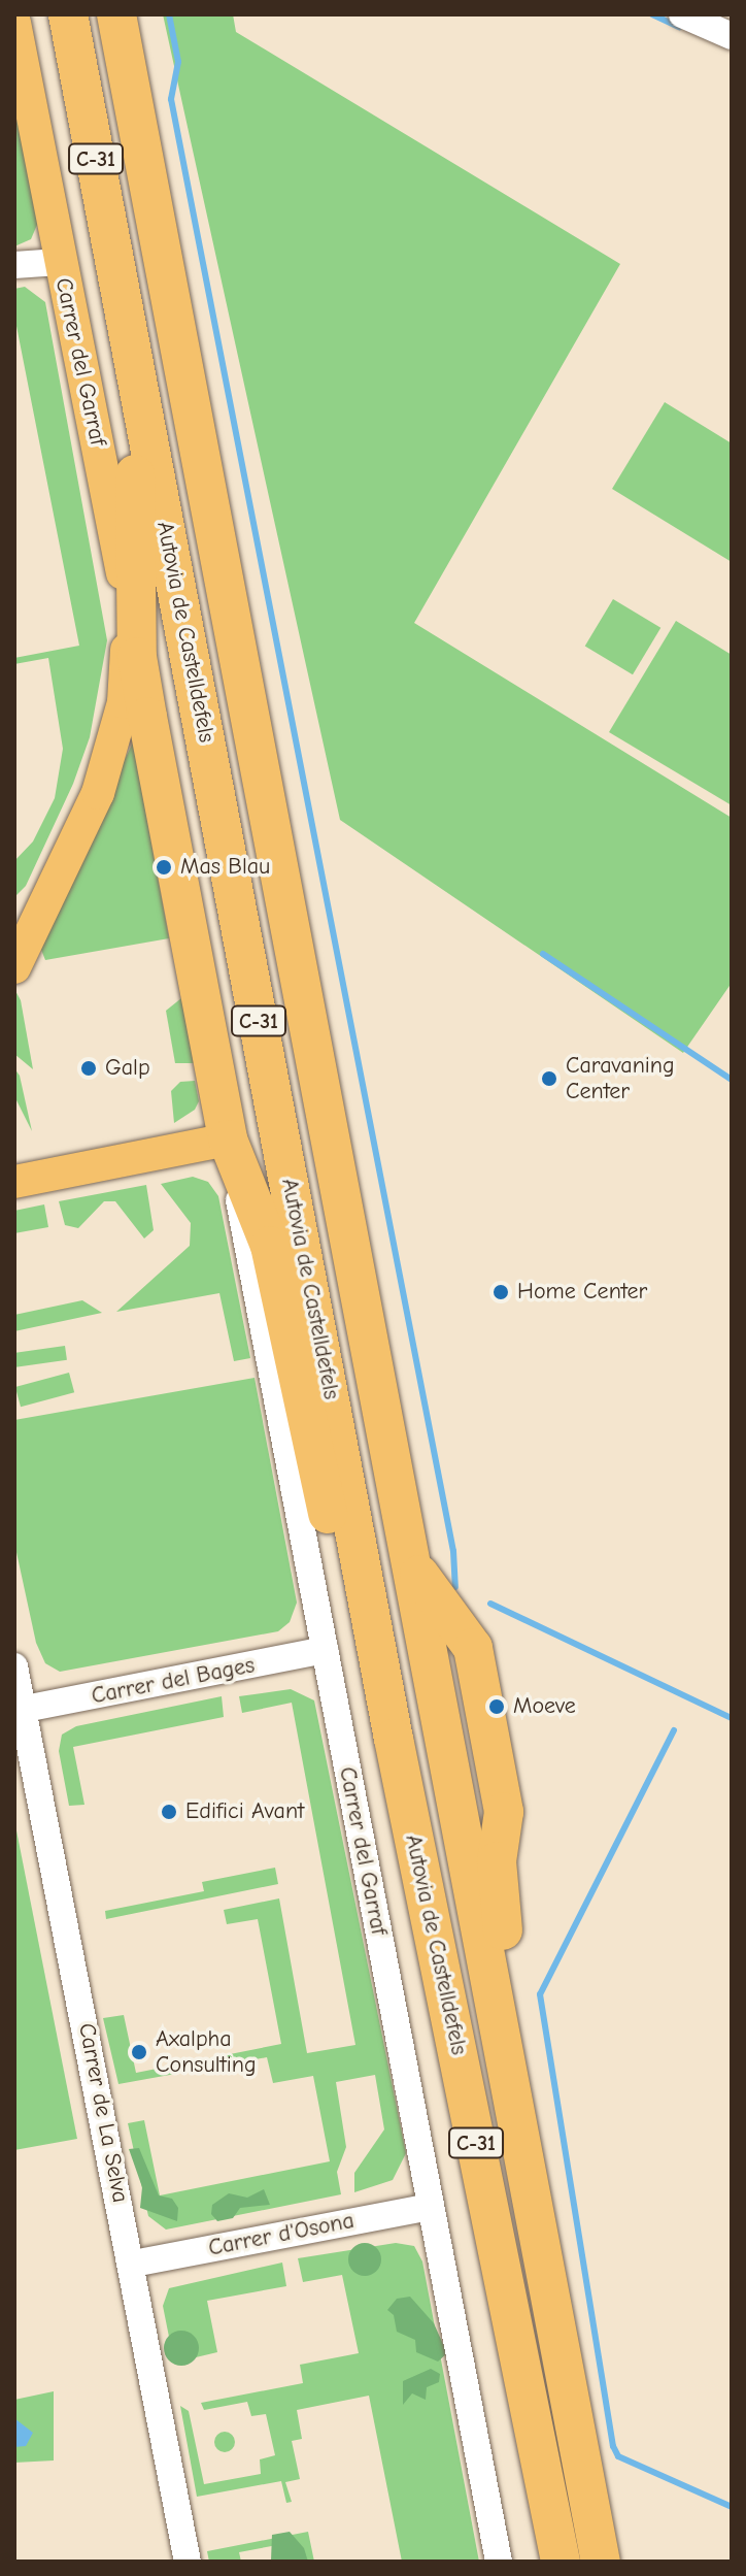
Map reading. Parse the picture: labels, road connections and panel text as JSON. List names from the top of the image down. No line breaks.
{"streets":{"highway":["C-31","Autovia de Castelldefels"],"main road":["Carrer del Garraf"],"street":["Carrer del Bages","Carrer de La Selva","Carrer d'Osona"]},"crossings":[["Carrer del Garraf","Carrer del Bages"],["Carrer del Garraf","Carrer d'Osona"],["Carrer del Bages","Carrer de La Selva"],["Carrer de La Selva","Carrer d'Osona"]],"places":["Mas Blau","Galp","Caravaning Center","Home Center","Moeve","Edifici Avant","Axalpha Consulting"]}
